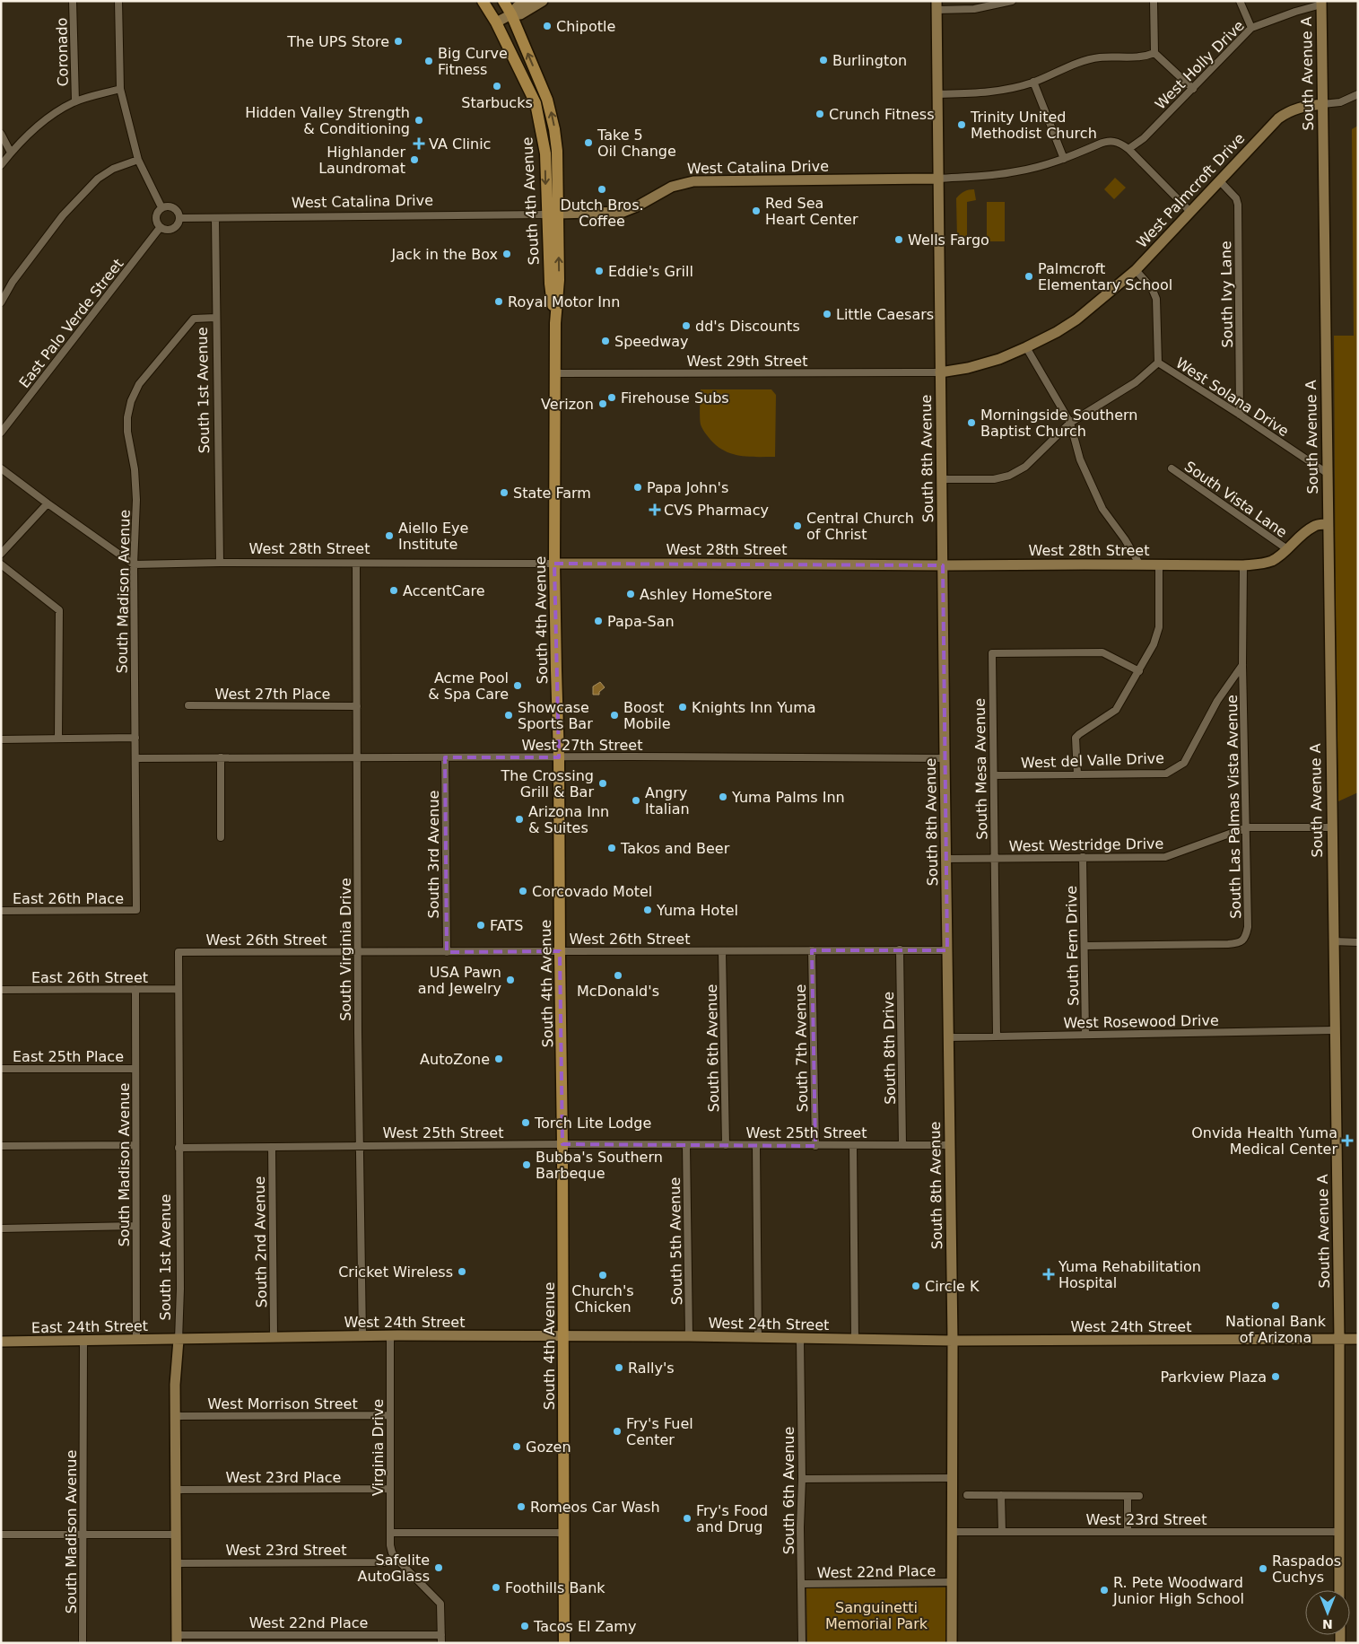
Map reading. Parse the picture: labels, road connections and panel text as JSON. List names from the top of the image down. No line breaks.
{"streets":{"main road":["South 4th Avenue"],"street":["Coronado","West Holly Drive","South Avenue A","West Catalina Drive","West Palmcroft Drive","South Ivy Lane","East Palo Verde Street","West 29th Street","South 1st Avenue","West Solana Drive","South 8th Avenue","South Vista Lane","West 28th Street","South Madison Avenue","West 27th Place","West 27th Street","West del Valle Drive","South Mesa Avenue","South Las Palmas Vista Avenue","West Westridge Drive","South 3rd Avenue","East 26th Place","West 26th Street","South Fern Drive","South Virginia Drive","East 26th Street","West Rosewood Drive","South 6th Avenue","South 7th Avenue","South 8th Drive","East 25th Place","West 25th Street","South 5th Avenue","South 2nd Avenue","West 24th Street","East 24th Street","West Morrison Street","Virginia Drive","West 23rd Place","West 23rd Street","West 22nd Place"]},"crossings":[["West Holly Drive","South Avenue A"],["South Avenue A","West Palmcroft Drive"],["South Avenue A","West Solana Drive"],["South Avenue A","West 28th Street"],["South Avenue A","West Westridge Drive"],["South Avenue A","West Rosewood Drive"],["South Avenue A","West 24th Street"],["South Avenue A","West 23rd Street"],["West Catalina Drive","South 4th Avenue"],["West Catalina Drive","East Palo Verde Street"],["West Catalina Drive","South 1st Avenue"],["West Catalina Drive","South 8th Avenue"],["West Palmcroft Drive","South Ivy Lane"],["West Palmcroft Drive","West 29th Street"],["West Palmcroft Drive","South 8th Avenue"],["South 4th Avenue","West 29th Street"],["South 4th Avenue","West 28th Street"],["South 4th Avenue","West 27th Street"],["South 4th Avenue","West 26th Street"],["South 4th Avenue","West 25th Street"],["South 4th Avenue","West 24th Street"],["South Ivy Lane","West Solana Drive"],["West 29th Street","South 8th Avenue"],["South 1st Avenue","West 28th Street"],["South 1st Avenue","South Madison Avenue"],["South 1st Avenue","West 26th Street"],["South 1st Avenue","East 26th Street"],["South 1st Avenue","West 25th Street"],["South 1st Avenue","West 24th Street"],["South 1st Avenue","East 24th Street"],["South 1st Avenue","West Morrison Street"],["South 1st Avenue","West 23rd Place"],["South 1st Avenue","West 23rd Street"],["South 1st Avenue","West 22nd Place"],["West Solana Drive","South 8th Avenue"],["South 8th Avenue","West 28th Street"],["South 8th Avenue","West 27th Street"],["South 8th Avenue","West Westridge Drive"],["South 8th Avenue","West 26th Street"],["South 8th Avenue","West Rosewood Drive"],["South 8th Avenue","West 25th Street"],["South 8th Avenue","West 24th Street"],["South 8th Avenue","West 23rd Street"],["South 8th Avenue","West 22nd Place"],["South Vista Lane","West 28th Street"],["West 28th Street","South Madison Avenue"],["West 28th Street","South Las Palmas Vista Avenue"],["West 28th Street","South Virginia Drive"],["South Madison Avenue","West 27th Street"],["South Madison Avenue","East 26th Place"],["South Madison Avenue","East 26th Street"],["South Madison Avenue","East 25th Place"],["South Madison Avenue","East 24th Street"],["West 27th Place","South Virginia Drive"],["West 27th Street","South 3rd Avenue"],["West 27th Street","South Virginia Drive"],["West del Valle Drive","South Mesa Avenue"],["West del Valle Drive","South Las Palmas Vista Avenue"],["South Mesa Avenue","West Westridge Drive"],["South Mesa Avenue","West Rosewood Drive"],["South Las Palmas Vista Avenue","West Westridge Drive"],["South Las Palmas Vista Avenue","South Fern Drive"],["West Westridge Drive","South Fern Drive"],["South 3rd Avenue","West 26th Street"],["West 26th Street","South Virginia Drive"],["West 26th Street","South 6th Avenue"],["West 26th Street","South 7th Avenue"],["West 26th Street","South 8th Drive"],["South Fern Drive","West Rosewood Drive"],["South Virginia Drive","West 25th Street"],["South Virginia Drive","West 24th Street"],["South 6th Avenue","West 25th Street"],["South 6th Avenue","West 24th Street"],["South 6th Avenue","West 22nd Place"],["South 7th Avenue","West 25th Street"],["South 8th Drive","West 25th Street"],["West 25th Street","South 5th Avenue"],["West 25th Street","South 2nd Avenue"],["South 5th Avenue","West 24th Street"],["South 2nd Avenue","West 24th Street"],["West 24th Street","East 24th Street"],["West 24th Street","Virginia Drive"],["West Morrison Street","Virginia Drive"],["Virginia Drive","West 23rd Place"],["Virginia Drive","West 23rd Street"]],"parks":["Sanguinetti Memorial Park"],"places":{"other":["Chipotle","The UPS Store","Burlington","Big Curve Fitness","Starbucks","Crunch Fitness","Hidden Valley Strength & Conditioning","Trinity United Methodist Church","Take 5 Oil Change","Highlander Laundromat","Dutch Bros. Coffee","Red Sea Heart Center","Wells Fargo","Jack in the Box","Eddie's Grill","Palmcroft Elementary School","Royal Motor Inn","Little Caesars","dd's Discounts","Speedway","Firehouse Subs","Verizon","Morningside Southern Baptist Church","Papa John's","State Farm","Central Church of Christ","Aiello Eye Institute","AccentCare","Ashley HomeStore","Papa-San","Acme Pool & Spa Care","Knights Inn Yuma","Showcase Sports Bar","Boost Mobile","The Crossing Grill & Bar","Yuma Palms Inn","Angry Italian","Arizona Inn & Suites","Takos and Beer","Corcovado Motel","Yuma Hotel","FATS","McDonald's","USA Pawn and Jewelry","AutoZone","Torch Lite Lodge","Bubba's Southern Barbeque","Cricket Wireless","Church's Chicken","Circle K","National Bank of Arizona","Rally's","Parkview Plaza","Fry's Fuel Center","Gozen","Romeos Car Wash","Fry's Food and Drug","Safelite AutoGlass","Raspados Cuchys","Foothills Bank","R. Pete Woodward Junior High School","Tacos El Zamy"],"health":["VA Clinic","CVS Pharmacy","Onvida Health Yuma Medical Center","Yuma Rehabilitation Hospital"]},"north":"bottom"}
